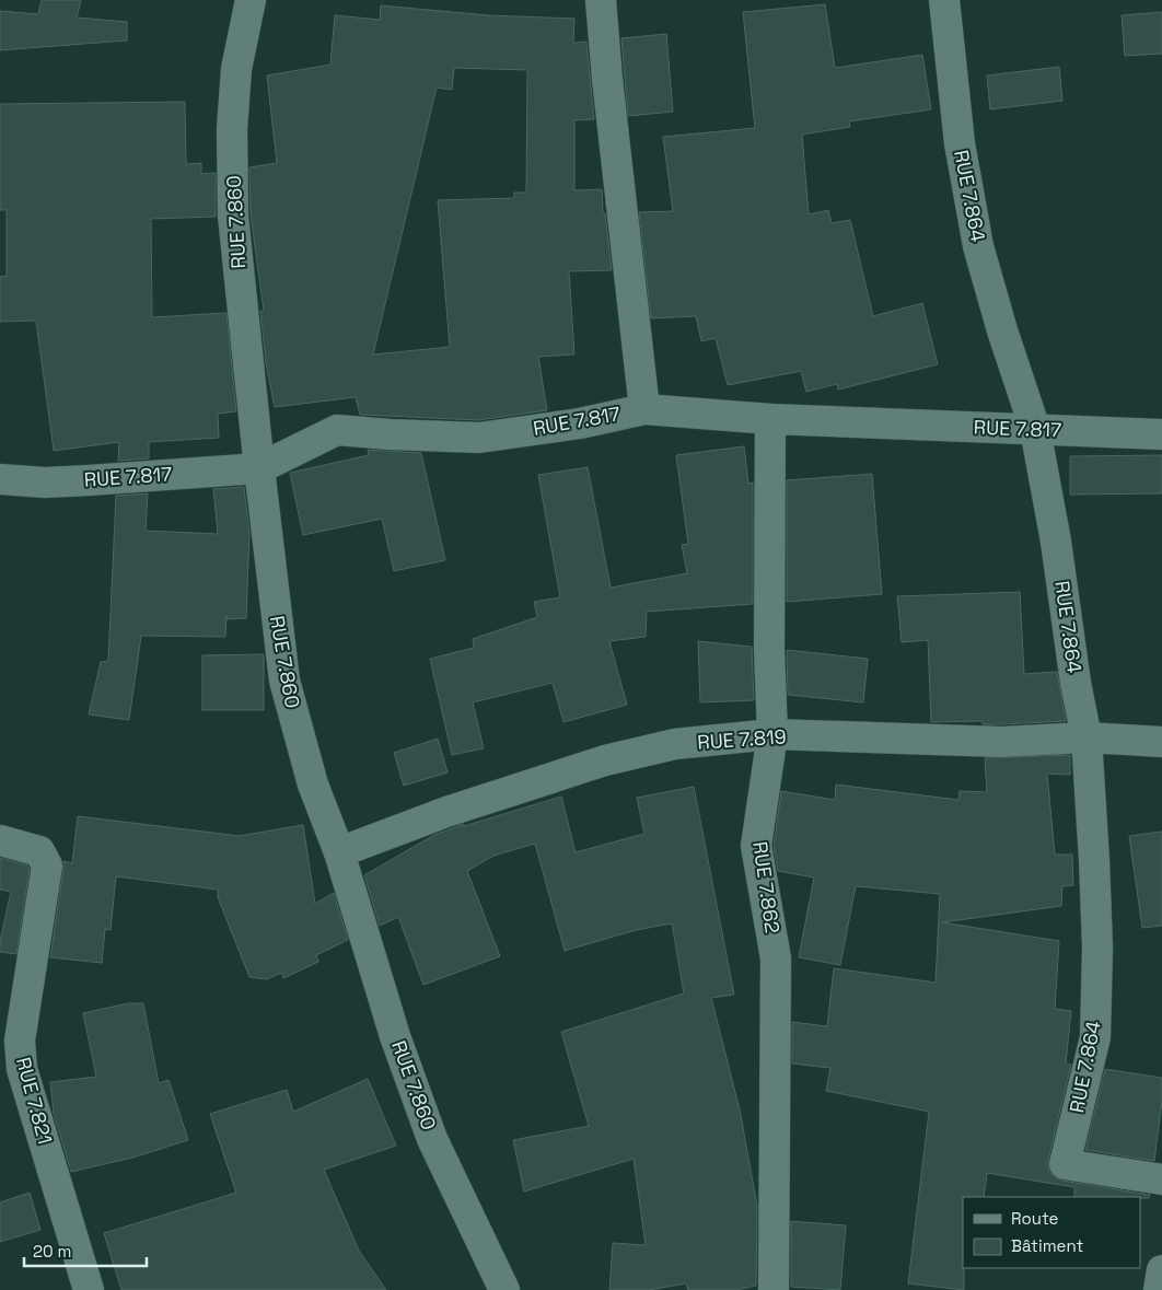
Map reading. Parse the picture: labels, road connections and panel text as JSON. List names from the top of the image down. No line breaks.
{"streets":{"street":["RUE 7.864","RUE 7.860","RUE 7.817","RUE 7.819","RUE 7.862","RUE 7.821"]},"crossings":[["RUE 7.864","RUE 7.817"],["RUE 7.864","RUE 7.819"],["RUE 7.860","RUE 7.817"],["RUE 7.860","RUE 7.819"],["RUE 7.817","RUE 7.862"],["RUE 7.819","RUE 7.862"]],"legend":["Route","Bâtiment"],"scale_bar":"20 m"}
